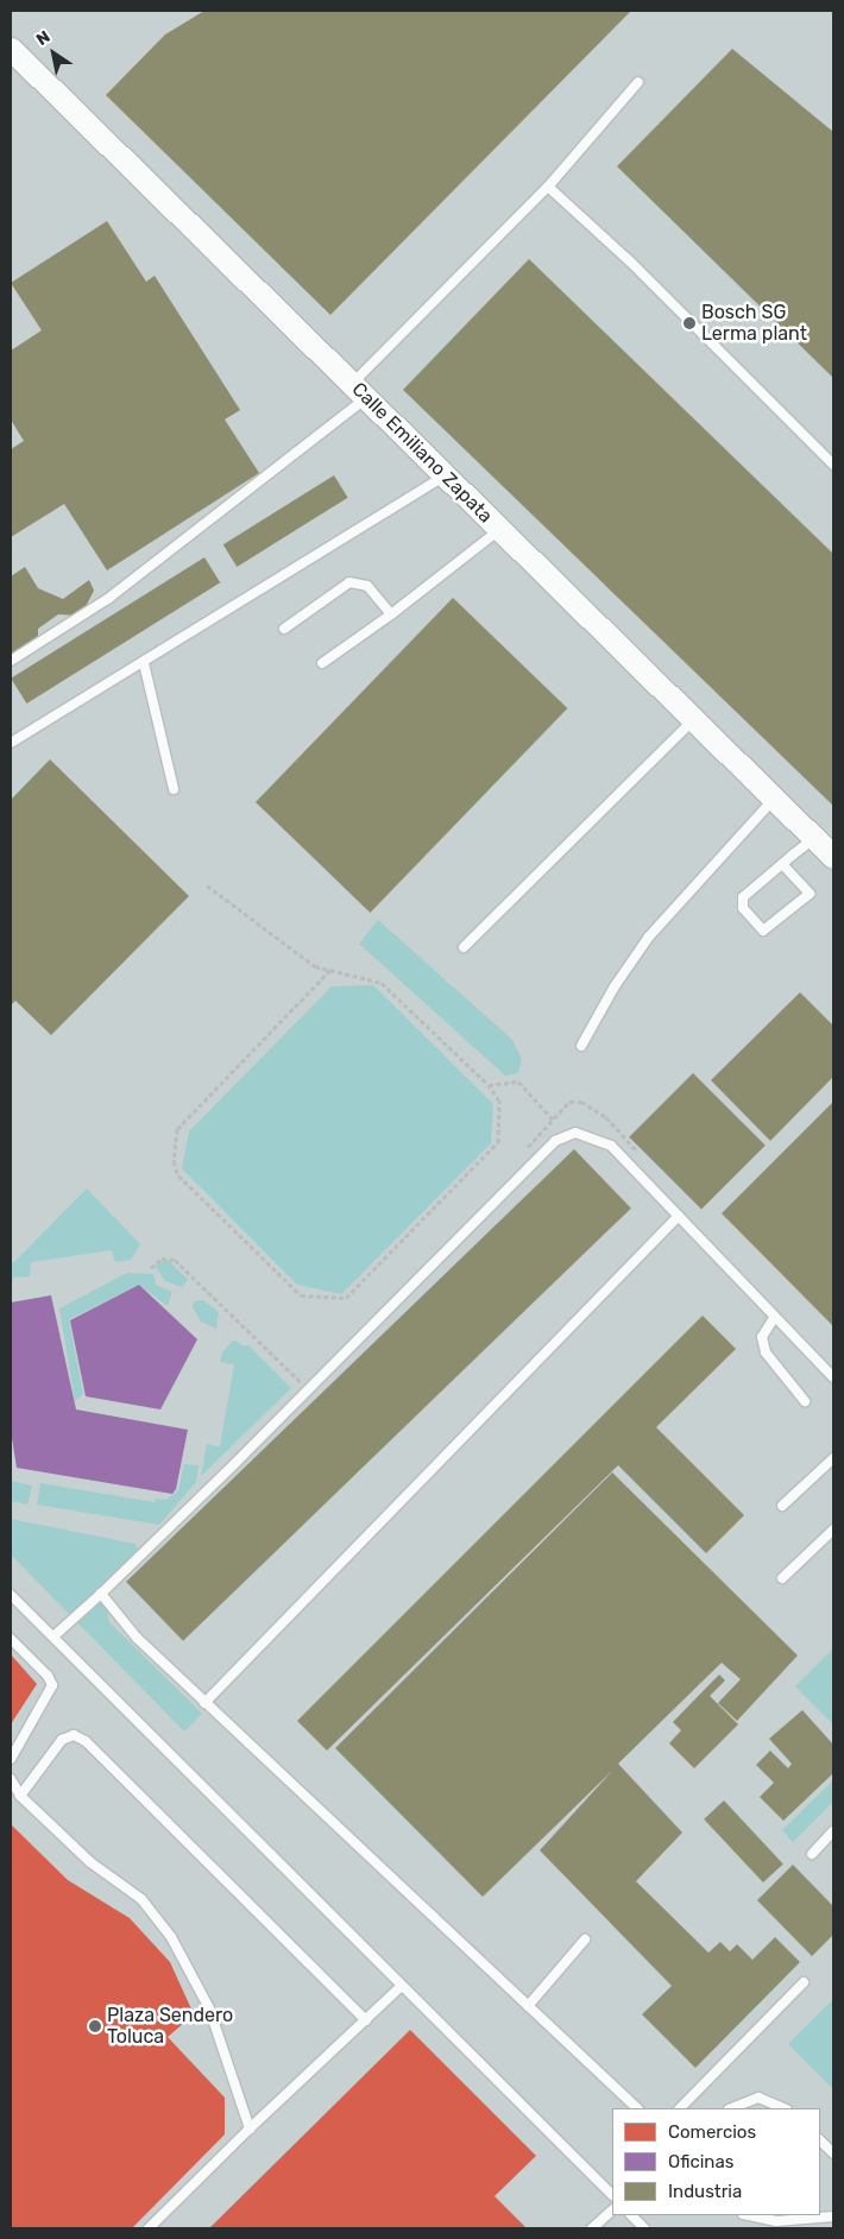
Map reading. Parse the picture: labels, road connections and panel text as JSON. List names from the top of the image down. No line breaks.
{"streets":{"street":["Calle Emiliano Zapata"]},"places":["Bosch SG Lerma plant","Plaza Sendero Toluca"],"legend":["Comercios","Oficinas","Industria"],"north":"top left"}
